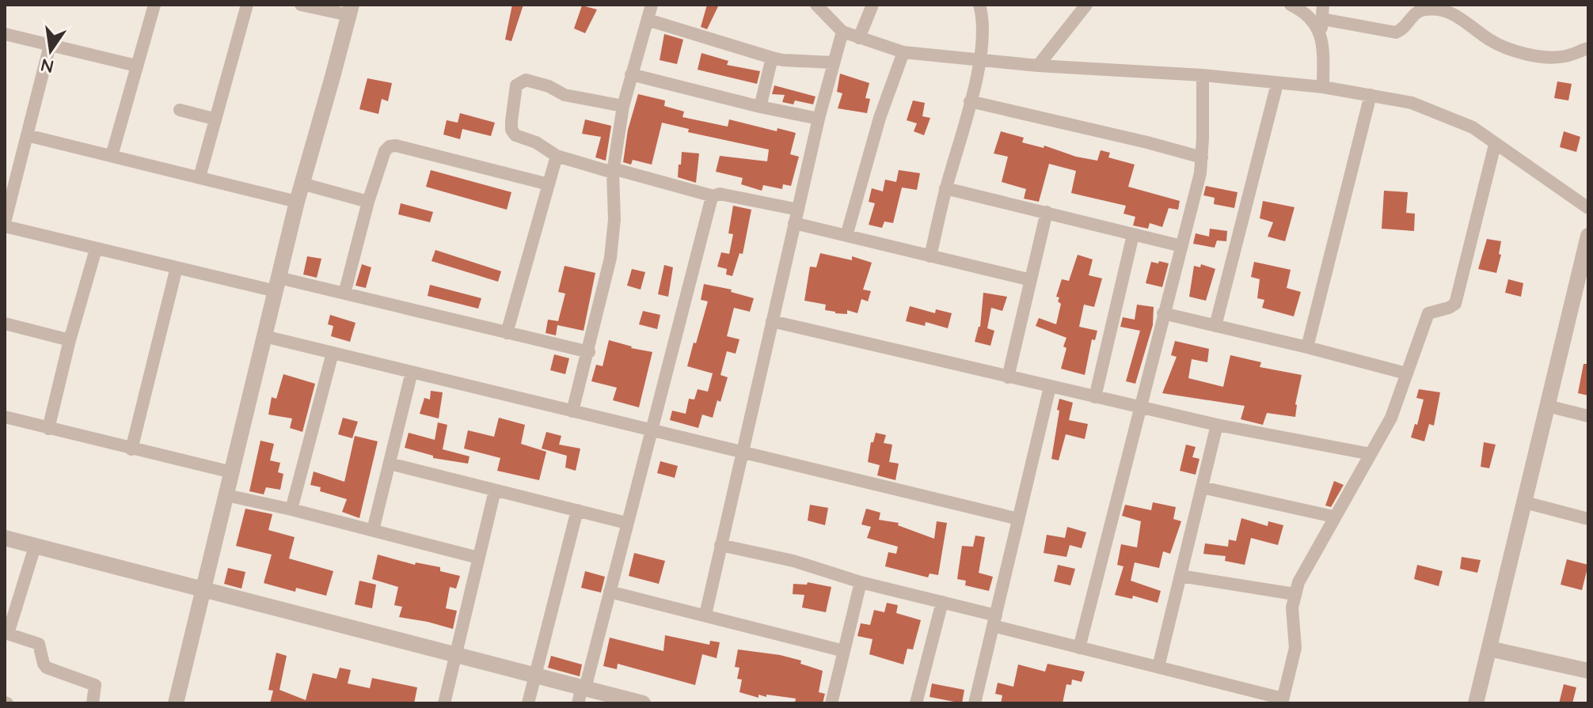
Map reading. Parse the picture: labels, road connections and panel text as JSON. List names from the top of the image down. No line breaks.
{"north":"bottom"}
